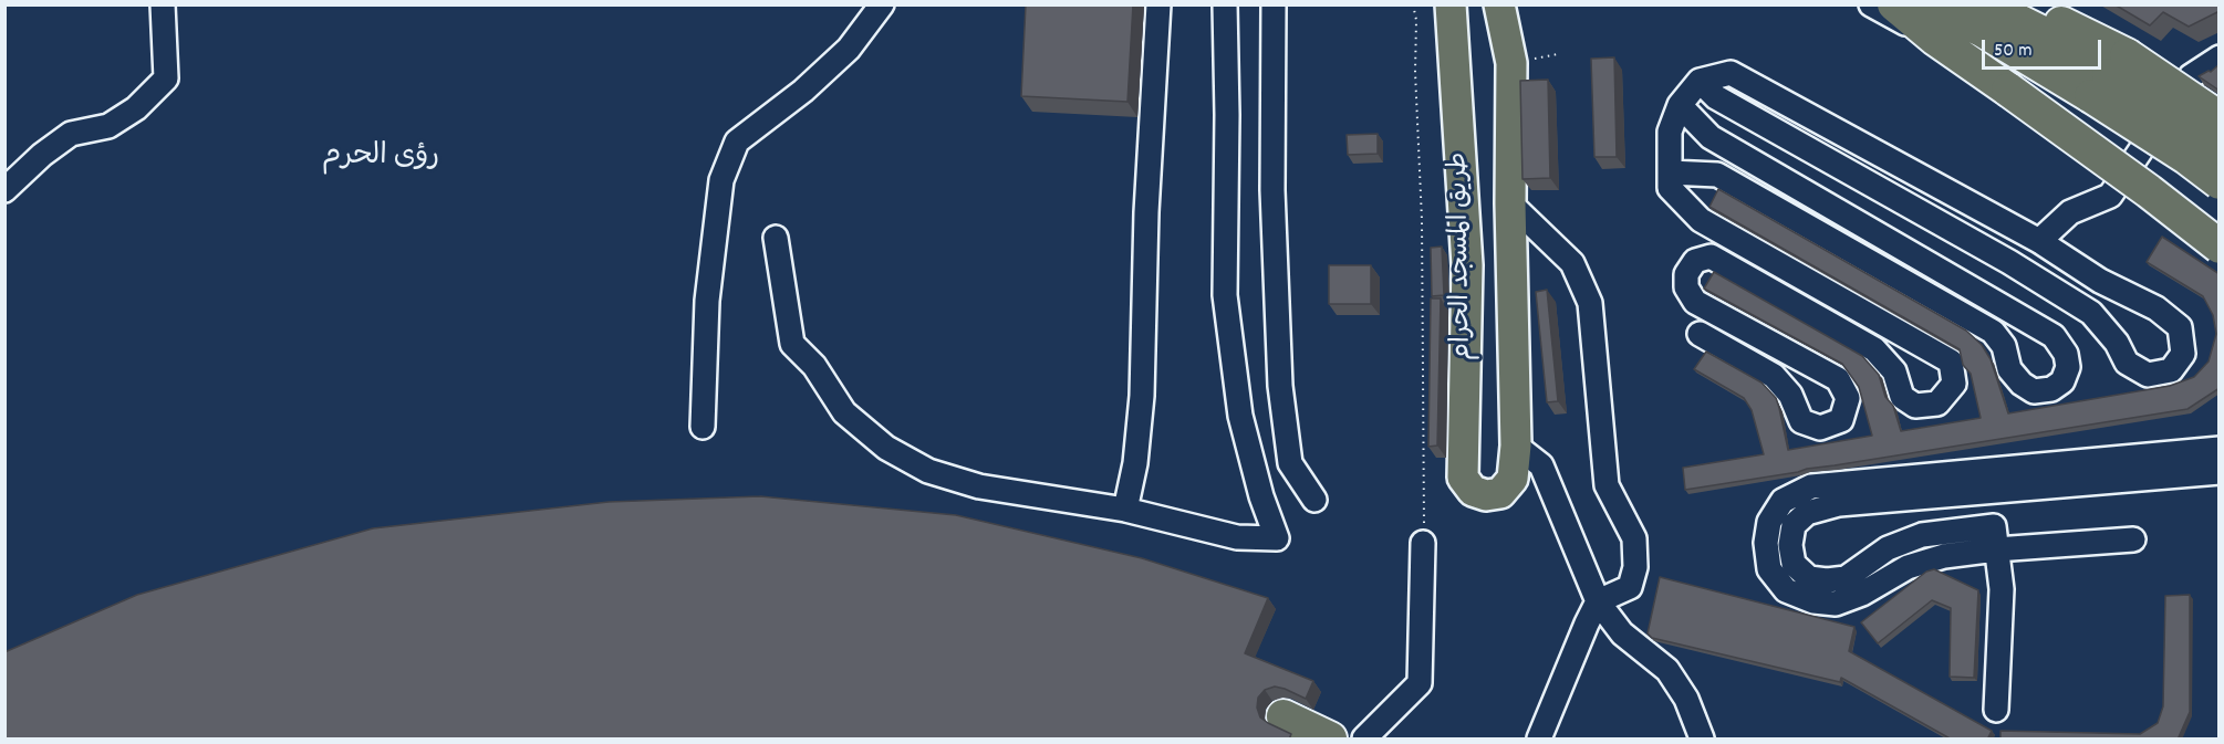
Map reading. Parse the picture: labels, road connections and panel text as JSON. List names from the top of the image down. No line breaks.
{"streets":{"main road":["طريق المسجد الحرام"]},"districts":["رؤى الحرم"],"scale_bar":"50 m"}
